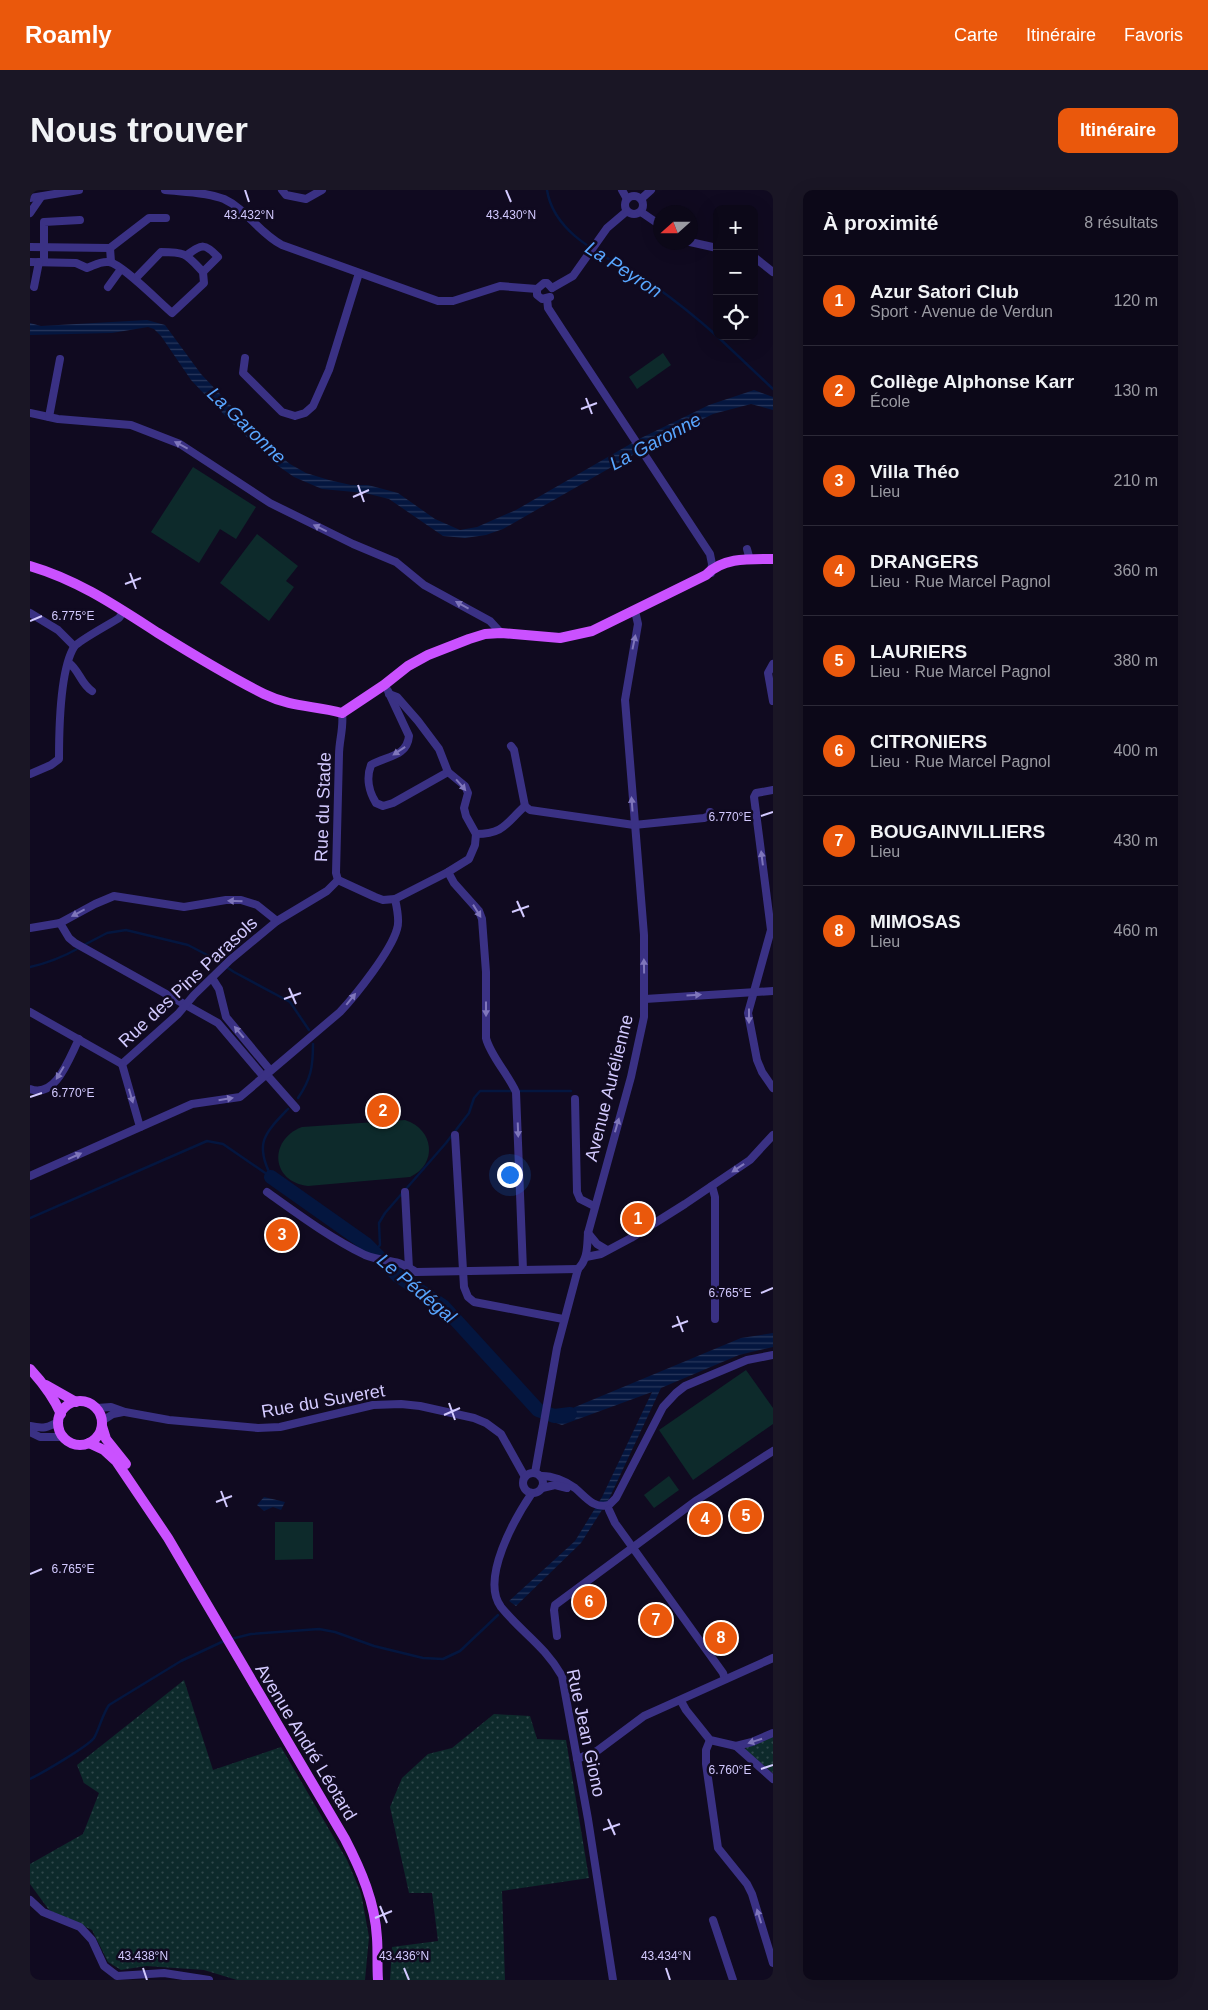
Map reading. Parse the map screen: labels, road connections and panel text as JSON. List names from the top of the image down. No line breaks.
{"streets":{"main road":["Avenue André Léotard"],"street":["Rue du Stade","Rue des Pins Parasols","Avenue Aurélienne","Rue du Suveret","Rue Jean Giono"]},"crossings":[["Rue du Stade","Rue des Pins Parasols"],["Avenue Aurélienne","Rue du Suveret"],["Avenue Aurélienne","Rue Jean Giono"],["Rue du Suveret","Rue Jean Giono"],["Rue du Suveret","Avenue André Léotard"]],"one_way":["Avenue Aurélienne"],"water":["La Peyron","La Garonne","Le Pédégal"],"north":"left","page":{"header":"Roamly","nav":["Carte","Itinéraire","Favoris"],"buttons":"Itinéraire","title":"Nous trouver","heading":["À proximité","8 résultats"],"map_buttons":["+","−"],"list":[{"mark":"1","name":"Azur Satori Club","note":"Sport · Avenue de Verdun","value":"120 m"},{"mark":"2","name":"Collège Alphonse Karr","note":"École","value":"130 m"},{"mark":"3","name":"Villa Théo","note":"Lieu","value":"210 m"},{"mark":"4","name":"DRANGERS","note":"Lieu · Rue Marcel Pagnol","value":"360 m"},{"mark":"5","name":"LAURIERS","note":"Lieu · Rue Marcel Pagnol","value":"380 m"},{"mark":"6","name":"CITRONIERS","note":"Lieu · Rue Marcel Pagnol","value":"400 m"},{"mark":"7","name":"BOUGAINVILLIERS","note":"Lieu","value":"430 m"},{"mark":"8","name":"MIMOSAS","note":"Lieu","value":"460 m"}],"pins":["2","1","3","5","4","6","7","8"]},"coordinates":["43.432°N","43.430°N","6.775°E","6.770°E","6.765°E","6.760°E","43.438°N","43.436°N","43.434°N"]}
